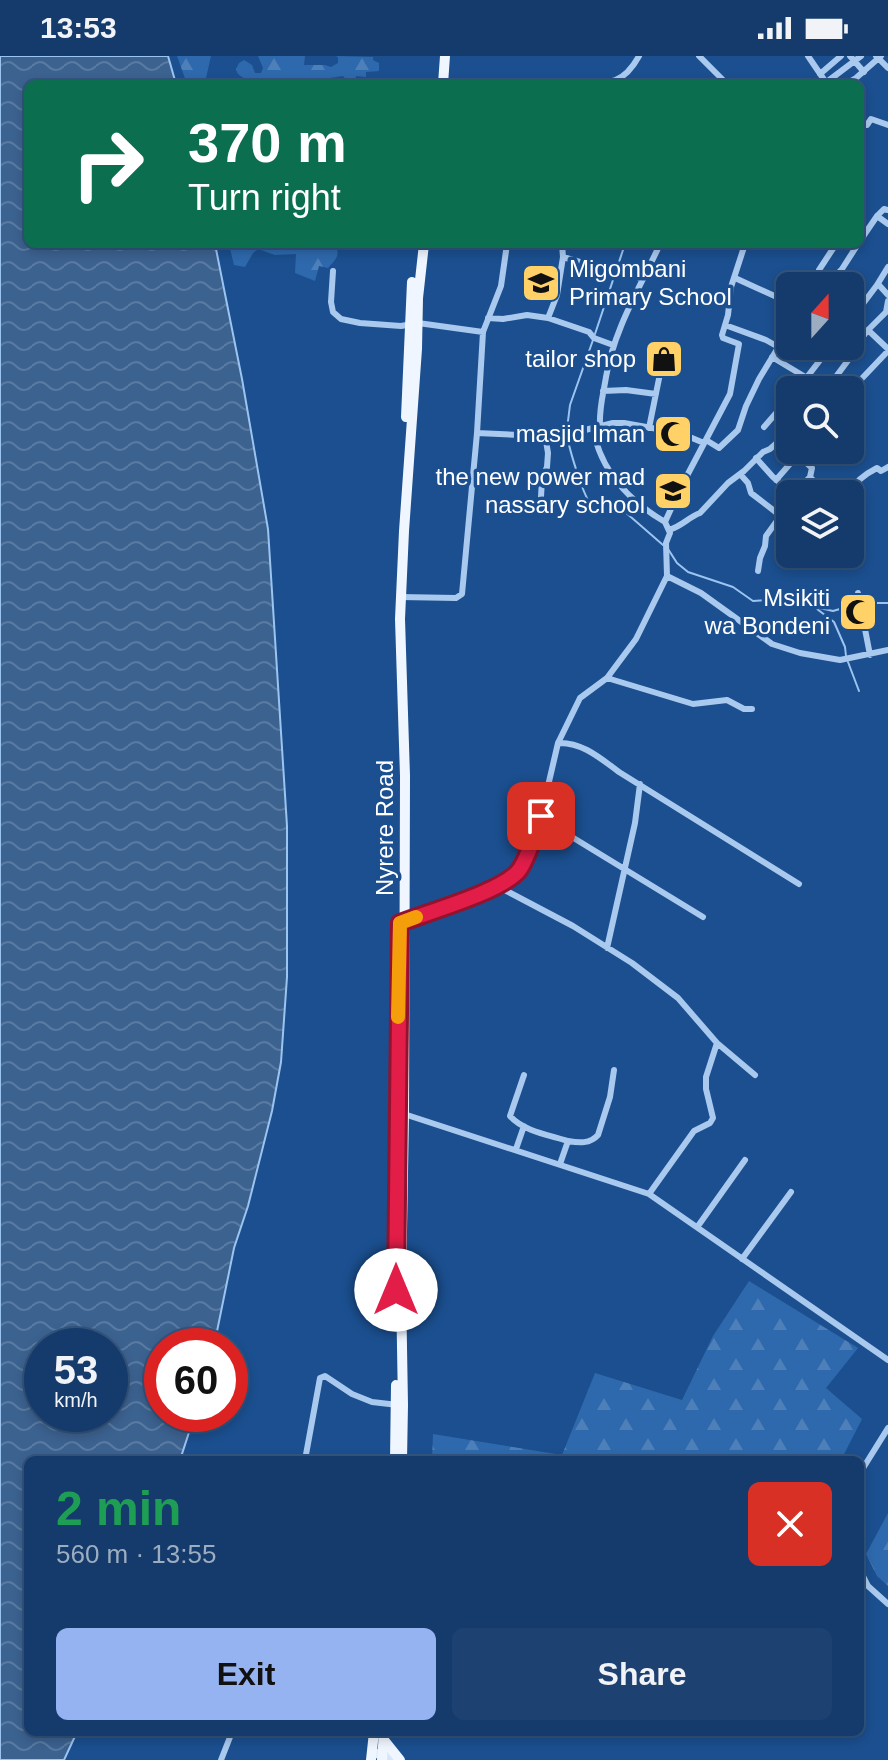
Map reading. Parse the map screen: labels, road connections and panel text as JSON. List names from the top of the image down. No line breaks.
{"streets":{"main road":["Nyrere Road"]},"places":{"school or university":["Migombani Primary School","the new power mad nassary school"],"shop":["tailor shop"],"mosque":["masjid Iman","Msikiti wa Bondeni"]},"north":"top","page":{"status":"13:53","turn":["370 m","Turn right"],"speed":"53 km/h","limit":"60","heading":["2 min","560 m · 13:55"],"buttons":["Exit","Share"]}}
